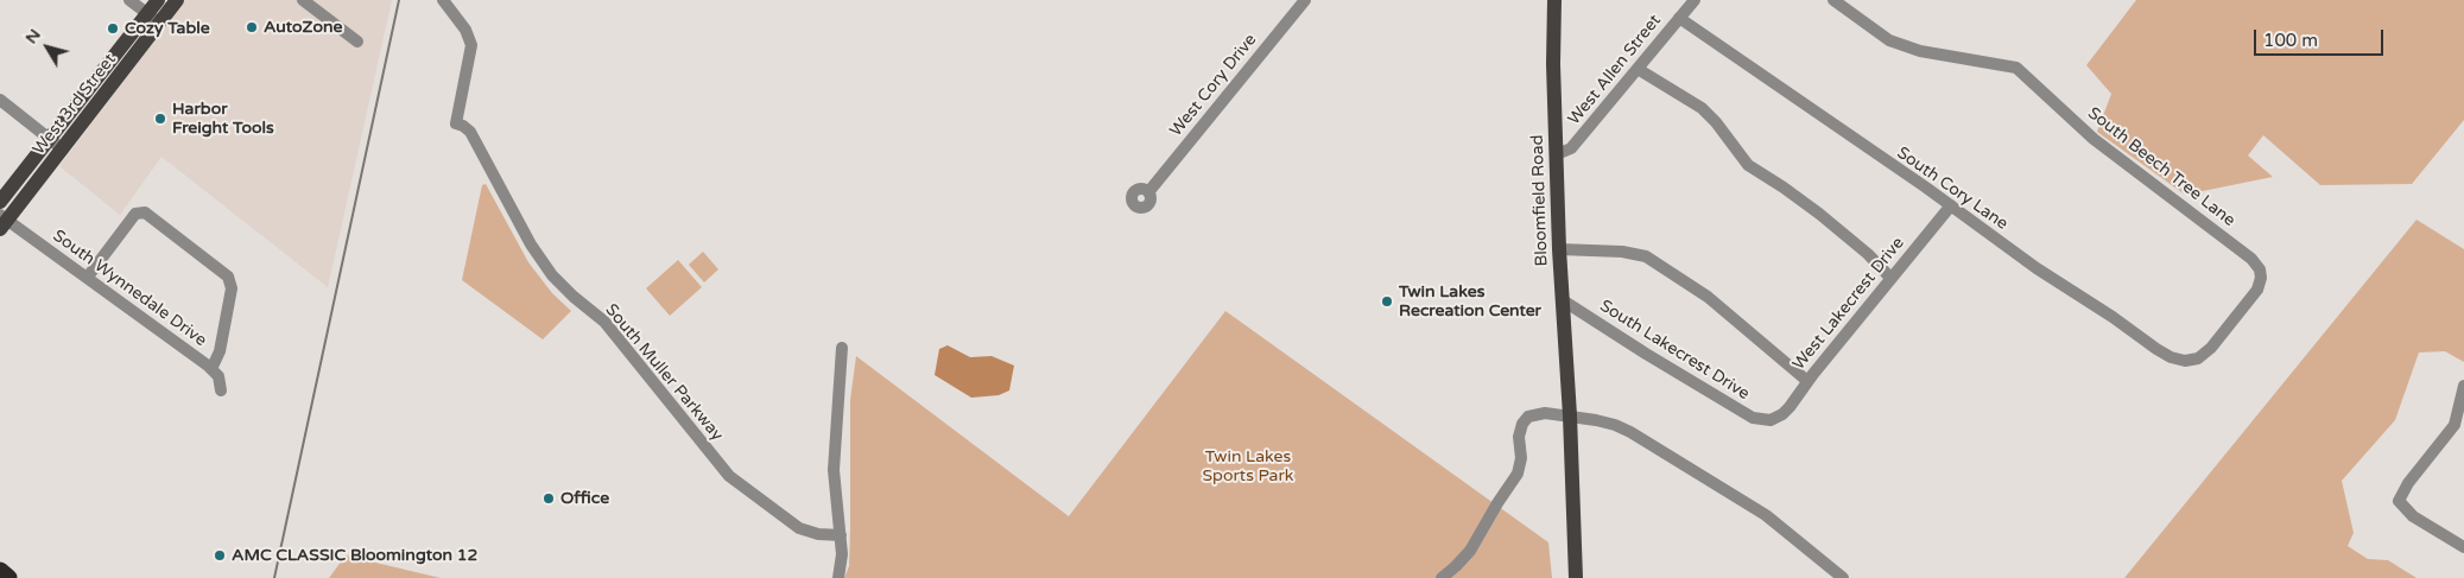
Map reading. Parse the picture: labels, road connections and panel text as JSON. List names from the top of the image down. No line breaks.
{"streets":{"main road":["West 3rd Street","Bloomfield Road"],"street":["West Allen Street","West Cory Drive","South Beech Tree Lane","South Cory Lane","South Wynnedale Drive","West Lakecrest Drive","South Lakecrest Drive","South Muller Parkway"]},"crossings":[["West Allen Street","South Cory Lane"],["West Allen Street","Bloomfield Road"],["West 3rd Street","South Wynnedale Drive"],["South Beech Tree Lane","South Cory Lane"],["South Cory Lane","West Lakecrest Drive"],["Bloomfield Road","South Lakecrest Drive"],["West Lakecrest Drive","South Lakecrest Drive"]],"parks":["Twin Lakes Sports Park"],"places":["AutoZone","Cozy Table","Harbor Freight Tools","Twin Lakes Recreation Center","Office","AMC CLASSIC Bloomington 12"],"scale_bar":"100 m","north":"top left"}
